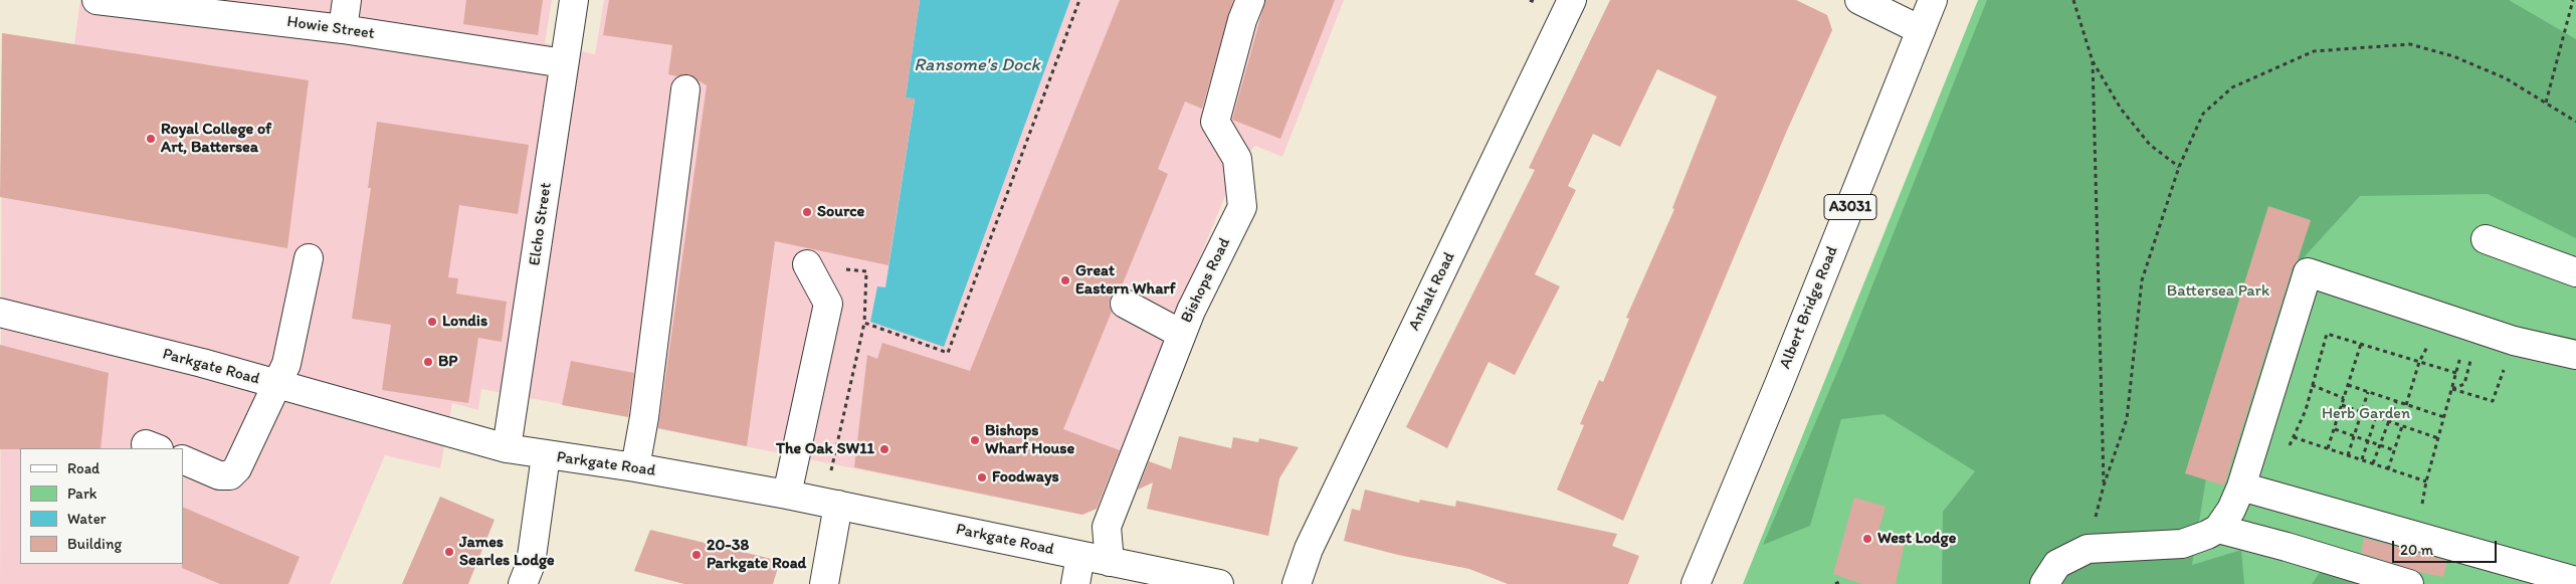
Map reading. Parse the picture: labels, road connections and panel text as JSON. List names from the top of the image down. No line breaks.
{"streets":{"street":["Howie Street","A3031","Elcho Street","Bishops Road","Anhalt Road","Albert Bridge Road","Parkgate Road"]},"crossings":[["Howie Street","Elcho Street"],["A3031","Albert Bridge Road"],["Elcho Street","Parkgate Road"],["Bishops Road","Parkgate Road"]],"water":["Ransome's Dock"],"parks":["Battersea Park","Herb Garden"],"places":["Royal College of Art, Battersea","Source","Great Eastern Wharf","Londis","BP","Bishops Wharf House","The Oak SW11","Foodways","West Lodge","James Searles Lodge","20-38 Parkgate Road"],"legend":["Road","Park","Water","Building"],"scale_bar":"20 m"}
